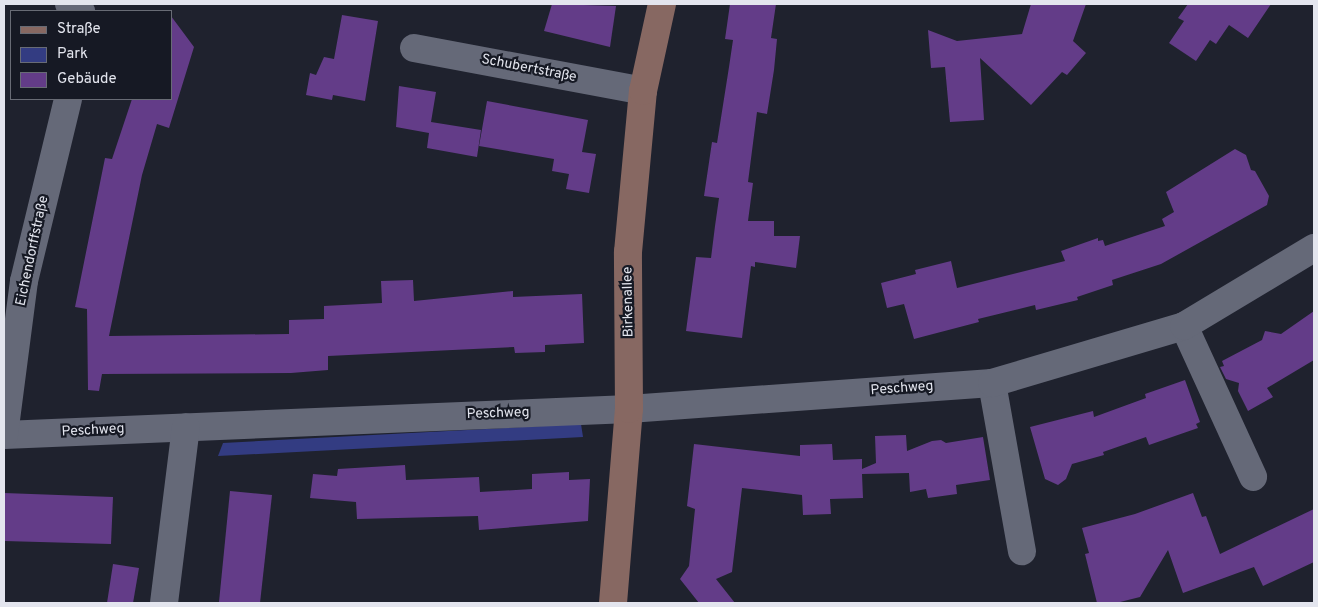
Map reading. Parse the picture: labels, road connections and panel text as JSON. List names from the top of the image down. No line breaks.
{"streets":{"street":["Schubertstraße","Eichendorffstraße","Birkenallee","Peschweg"]},"crossings":[["Schubertstraße","Birkenallee"],["Eichendorffstraße","Peschweg"],["Birkenallee","Peschweg"]],"legend":["Straße","Park","Gebäude"]}
